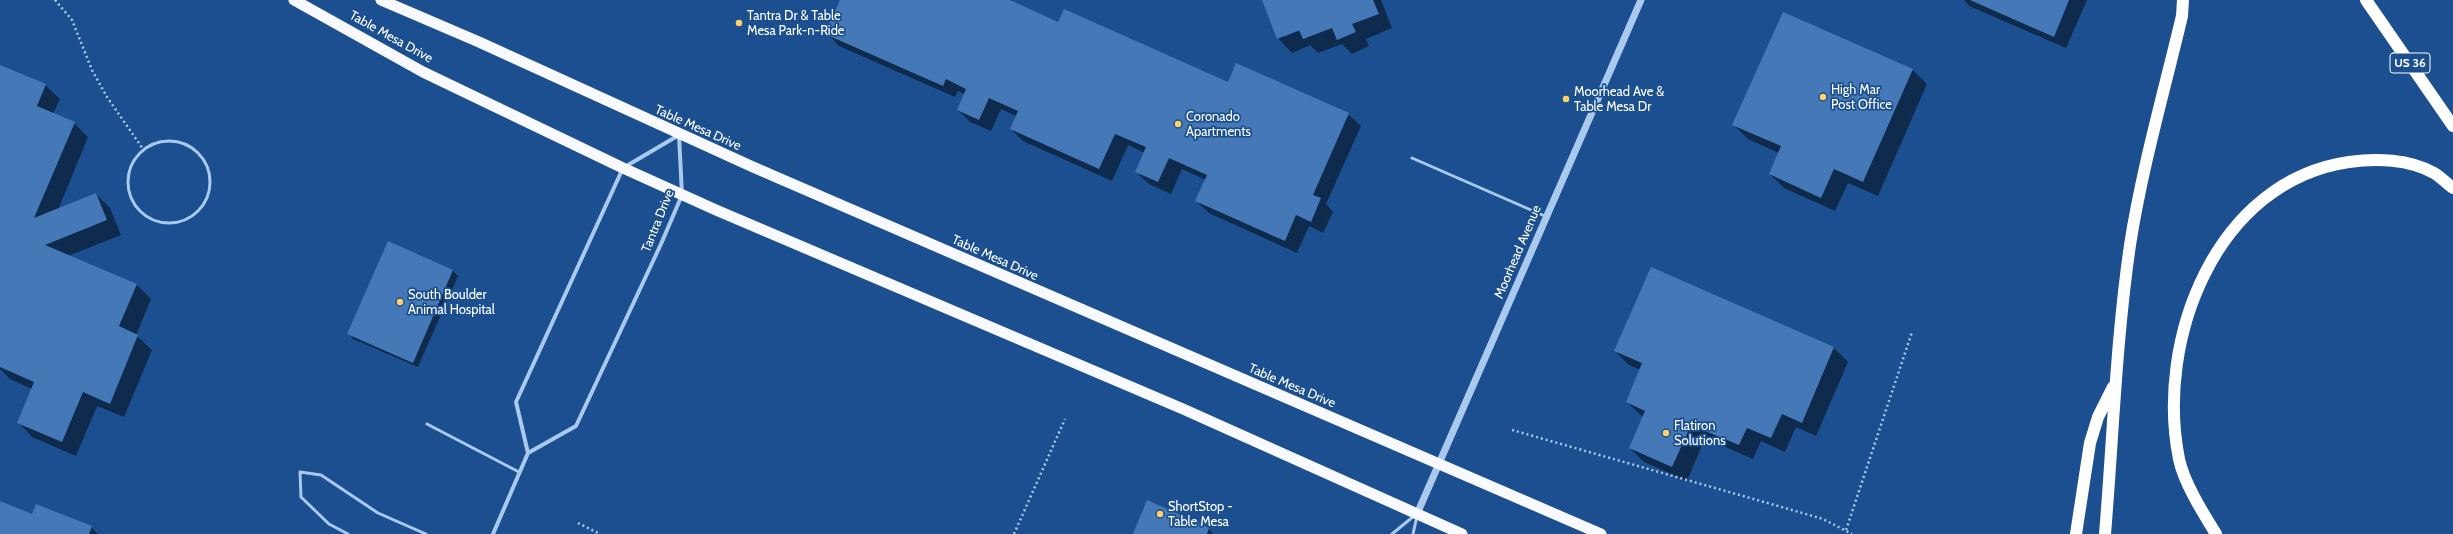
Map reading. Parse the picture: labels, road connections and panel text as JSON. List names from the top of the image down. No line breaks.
{"streets":{"highway":["Table Mesa Drive","US 36"],"street":["Tantra Drive","Moorhead Avenue"]},"crossings":[["Table Mesa Drive","Tantra Drive"],["Table Mesa Drive","Moorhead Avenue"]],"places":["Tantra Dr & Table Mesa Park-n-Ride","High Mar Post Office","Moorhead Ave & Table Mesa Dr","Coronado Apartments","South Boulder Animal Hospital","Flatiron Solutions","ShortStop - Table Mesa"]}
